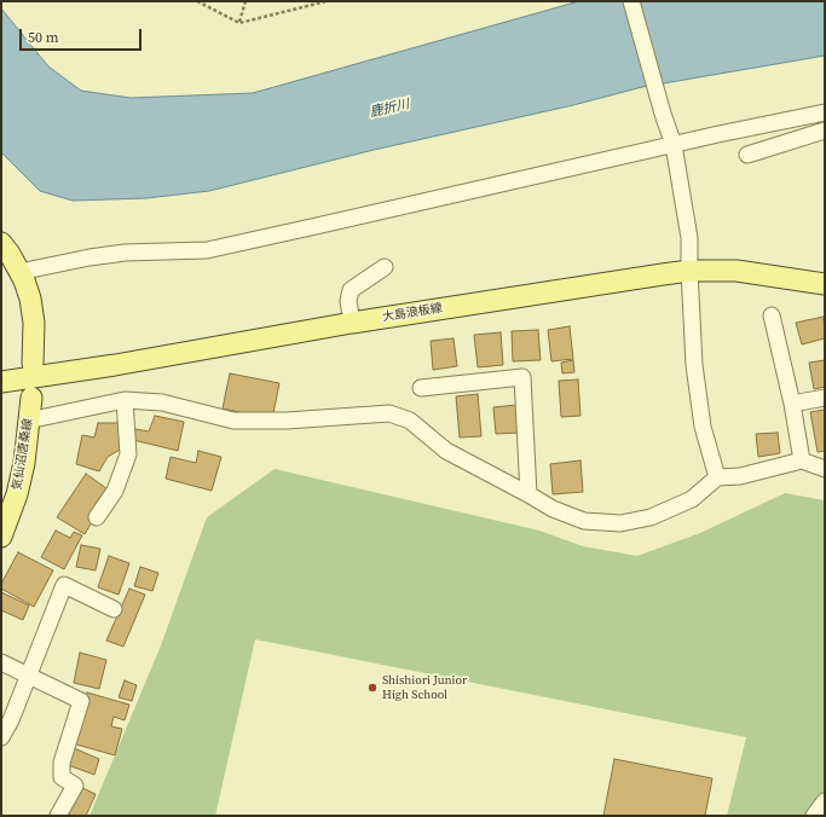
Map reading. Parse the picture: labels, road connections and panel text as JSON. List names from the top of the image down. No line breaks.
{"streets":{"main road":["大島浪板線","気仙沼唐桑線"]},"water":["鹿折川"],"places":["Shishiori Junior High School"],"scale_bar":"50 m"}
